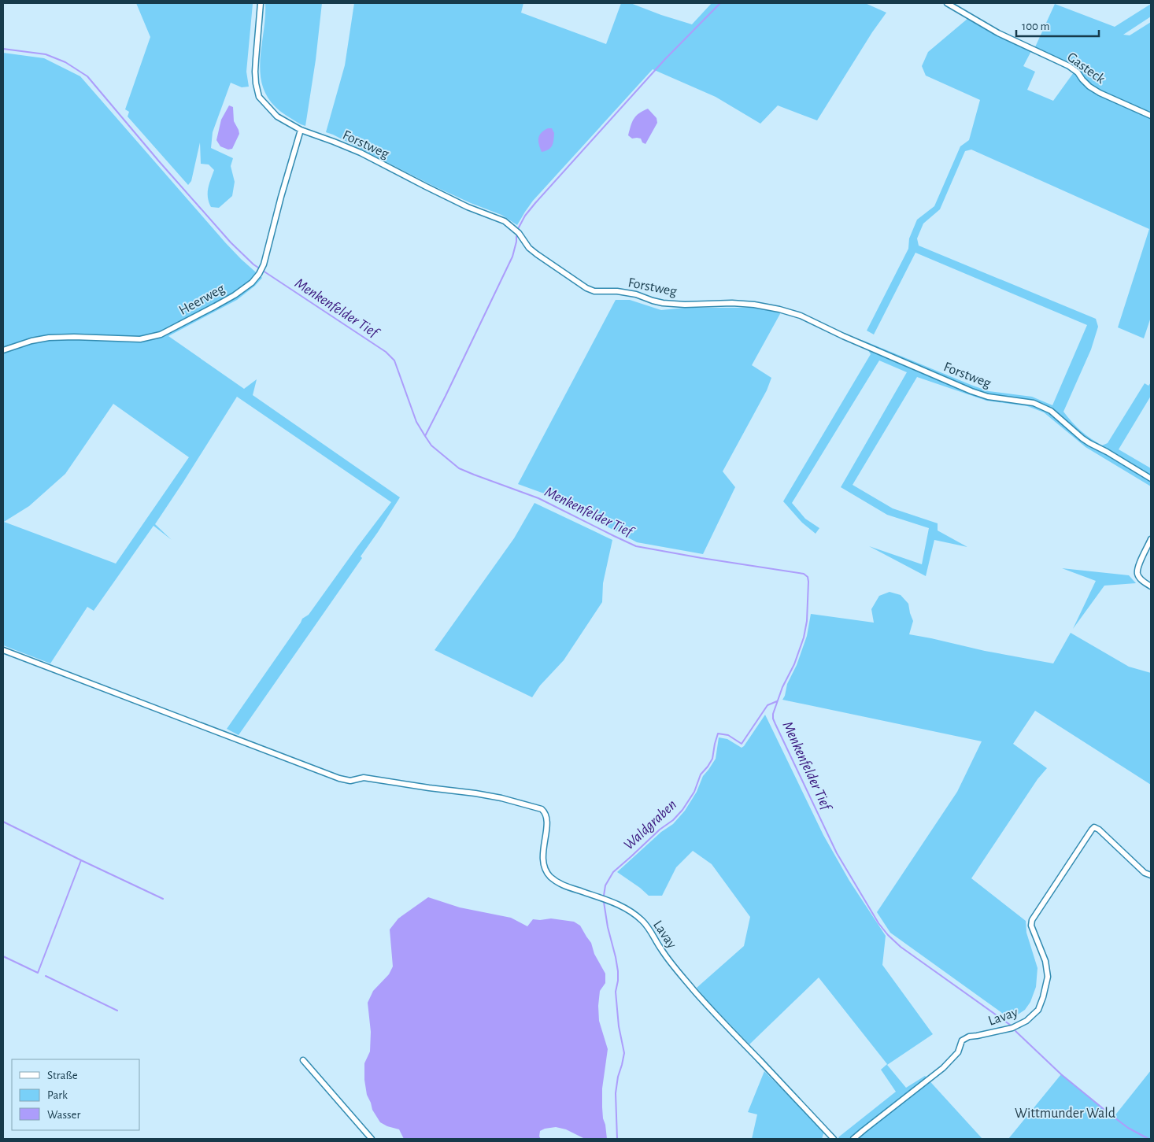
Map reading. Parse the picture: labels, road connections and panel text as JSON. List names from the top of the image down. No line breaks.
{"streets":{"street":["Gasteck","Forstweg","Heerweg","Lavay"]},"crossings":[["Forstweg","Heerweg"]],"water":["Menkenfelder Tief","Waldgraben"],"parks":["Wittmunder Wald"],"legend":["Straße","Park","Wasser"],"scale_bar":"100 m"}
